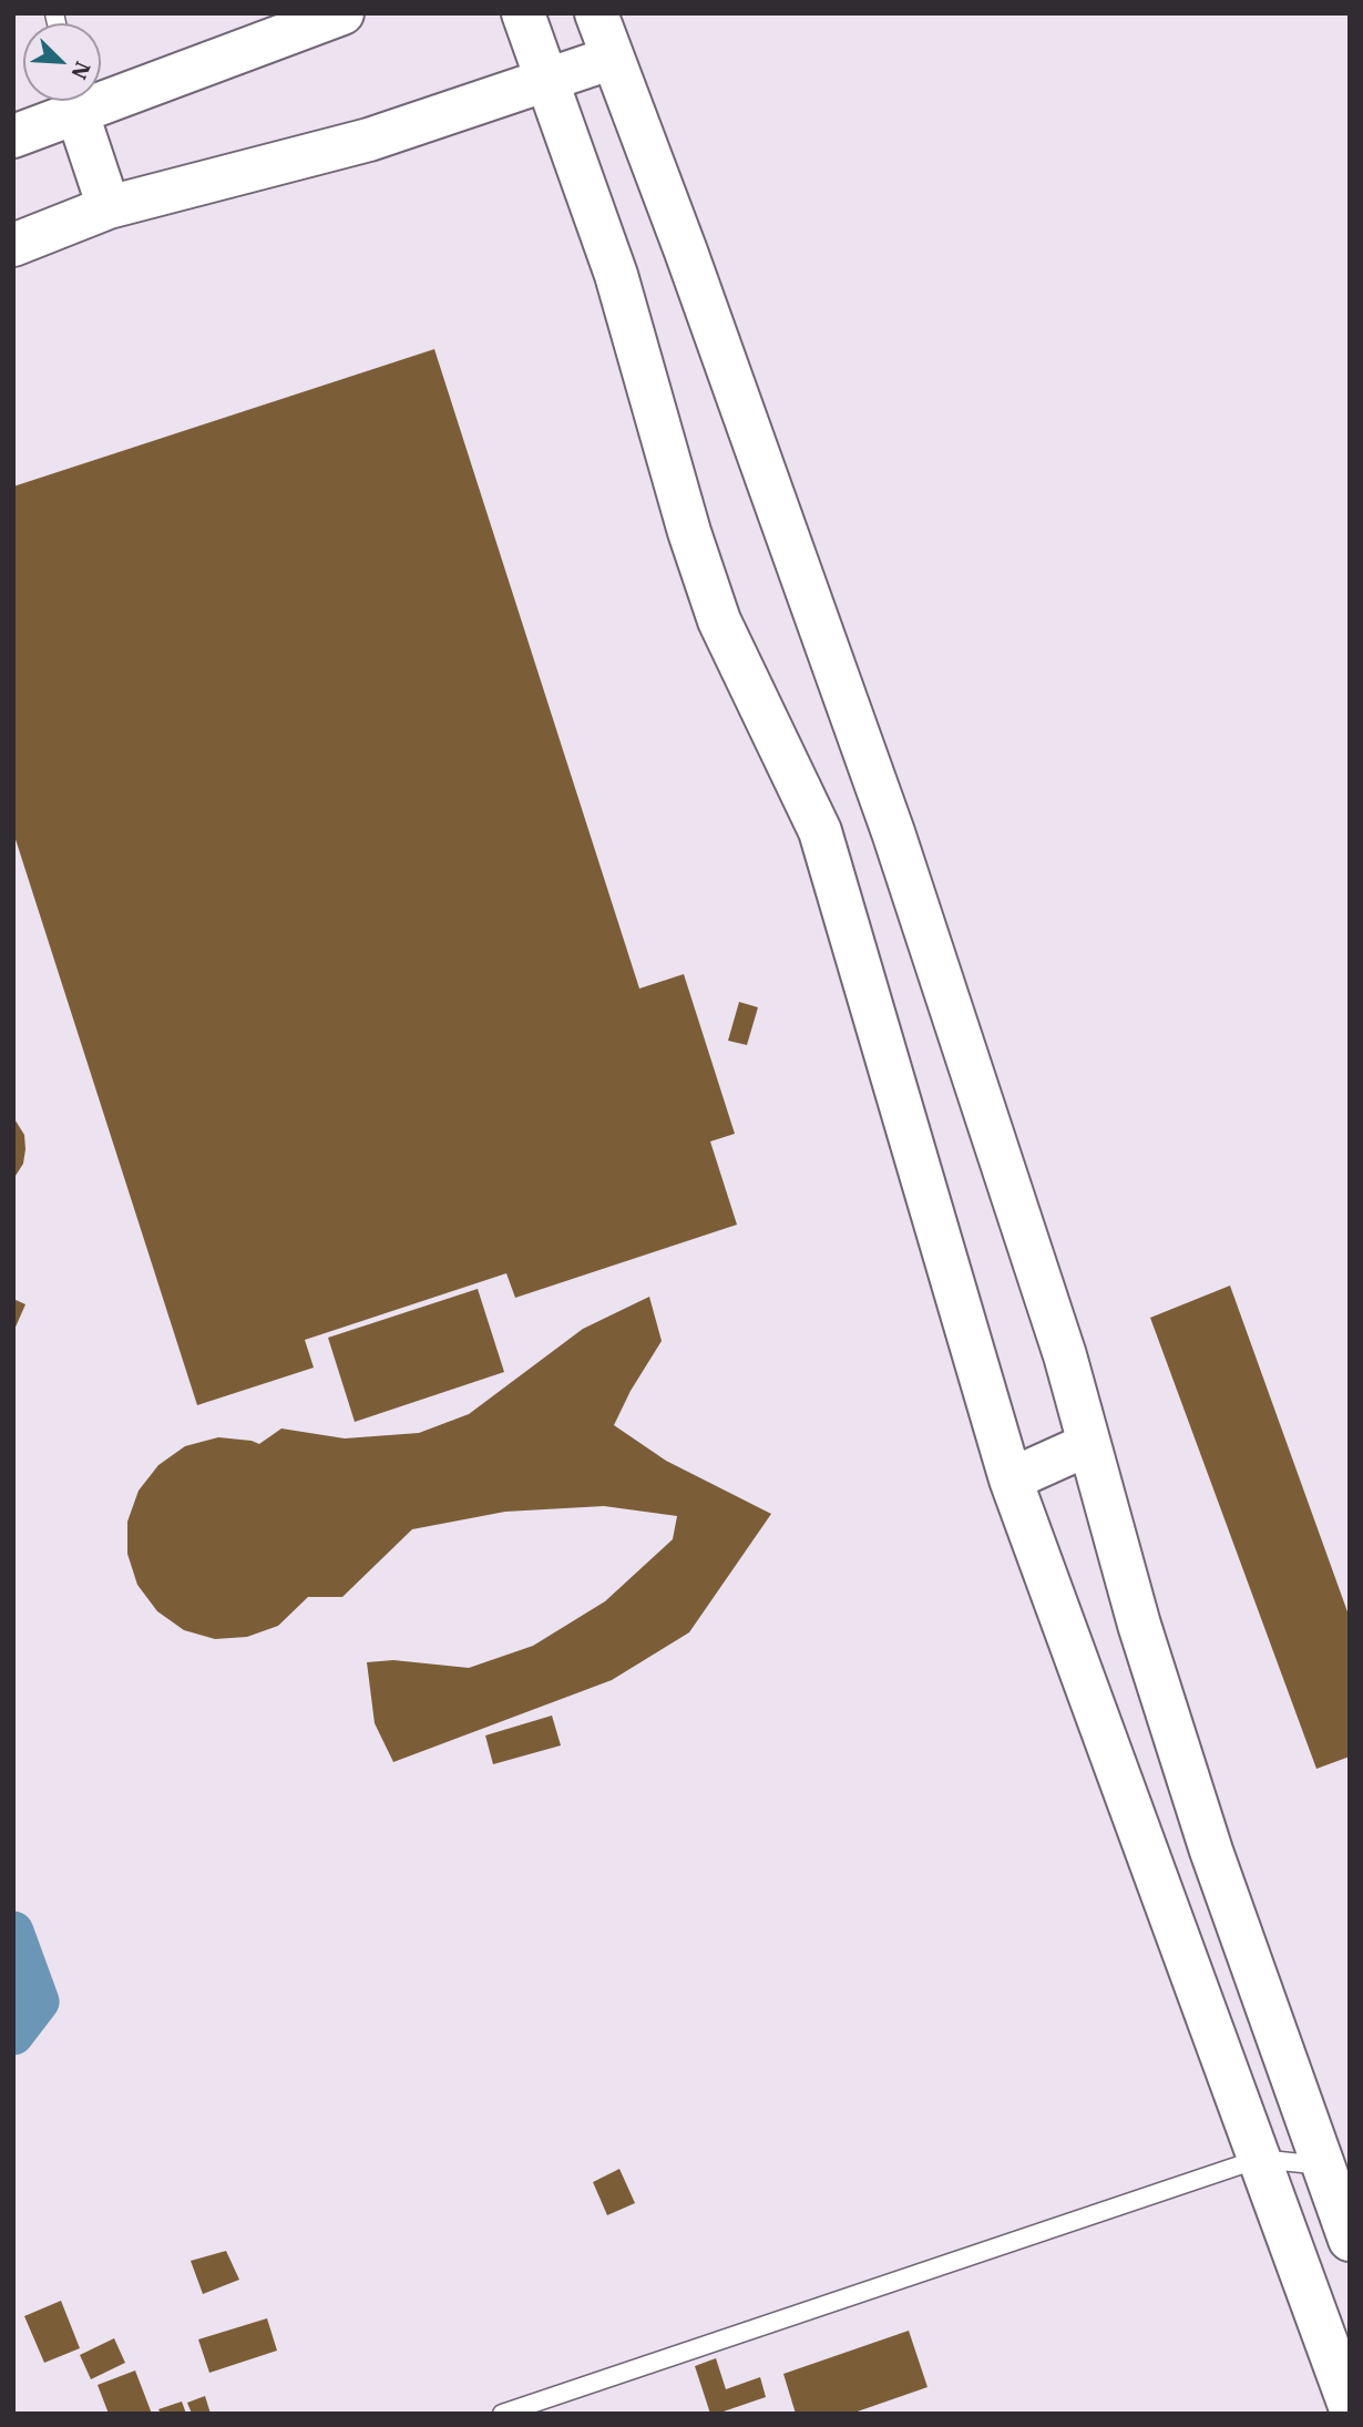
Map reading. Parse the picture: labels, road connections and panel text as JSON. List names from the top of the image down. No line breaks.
{"north":"bottom right"}
